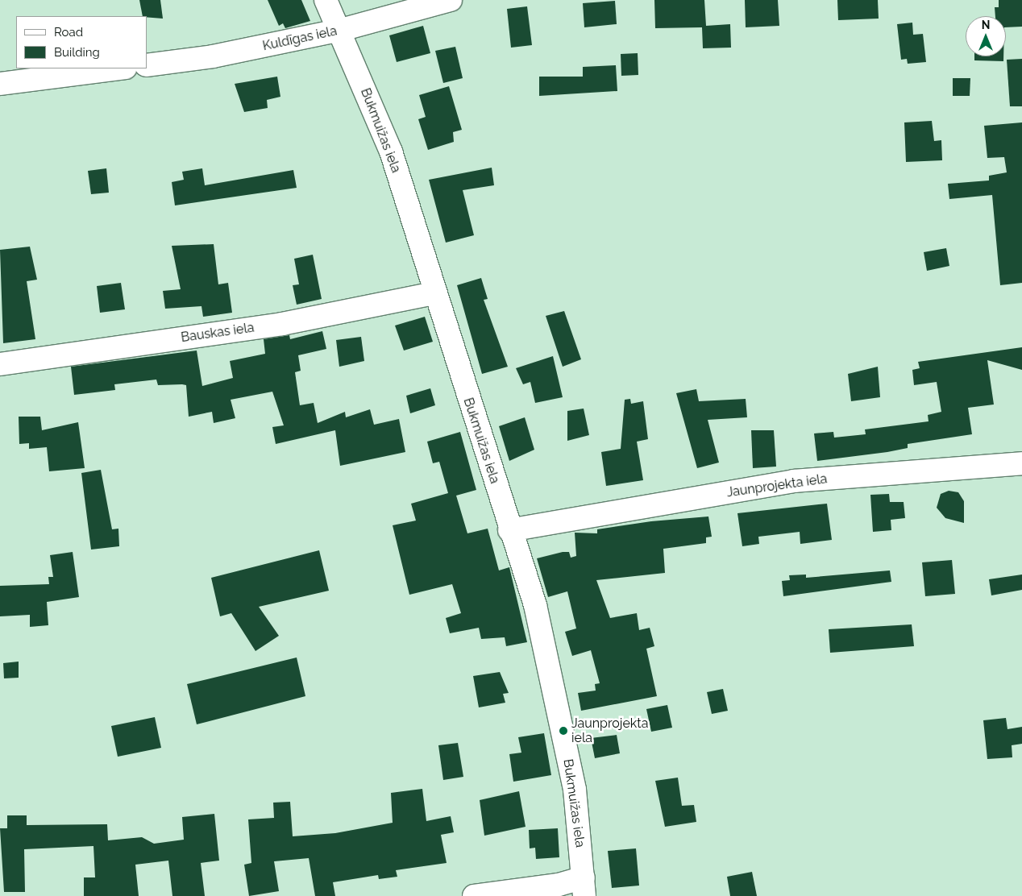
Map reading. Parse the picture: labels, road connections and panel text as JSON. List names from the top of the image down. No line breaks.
{"streets":{"street":["Kuldīgas iela","Bukmuižas iela","Bauskas iela","Jaunprojekta iela"]},"crossings":[["Kuldīgas iela","Bukmuižas iela"],["Bukmuižas iela","Bauskas iela"],["Bukmuižas iela","Jaunprojekta iela"]],"places":["Jaunprojekta iela"],"legend":["Road","Building"],"north":"top"}
